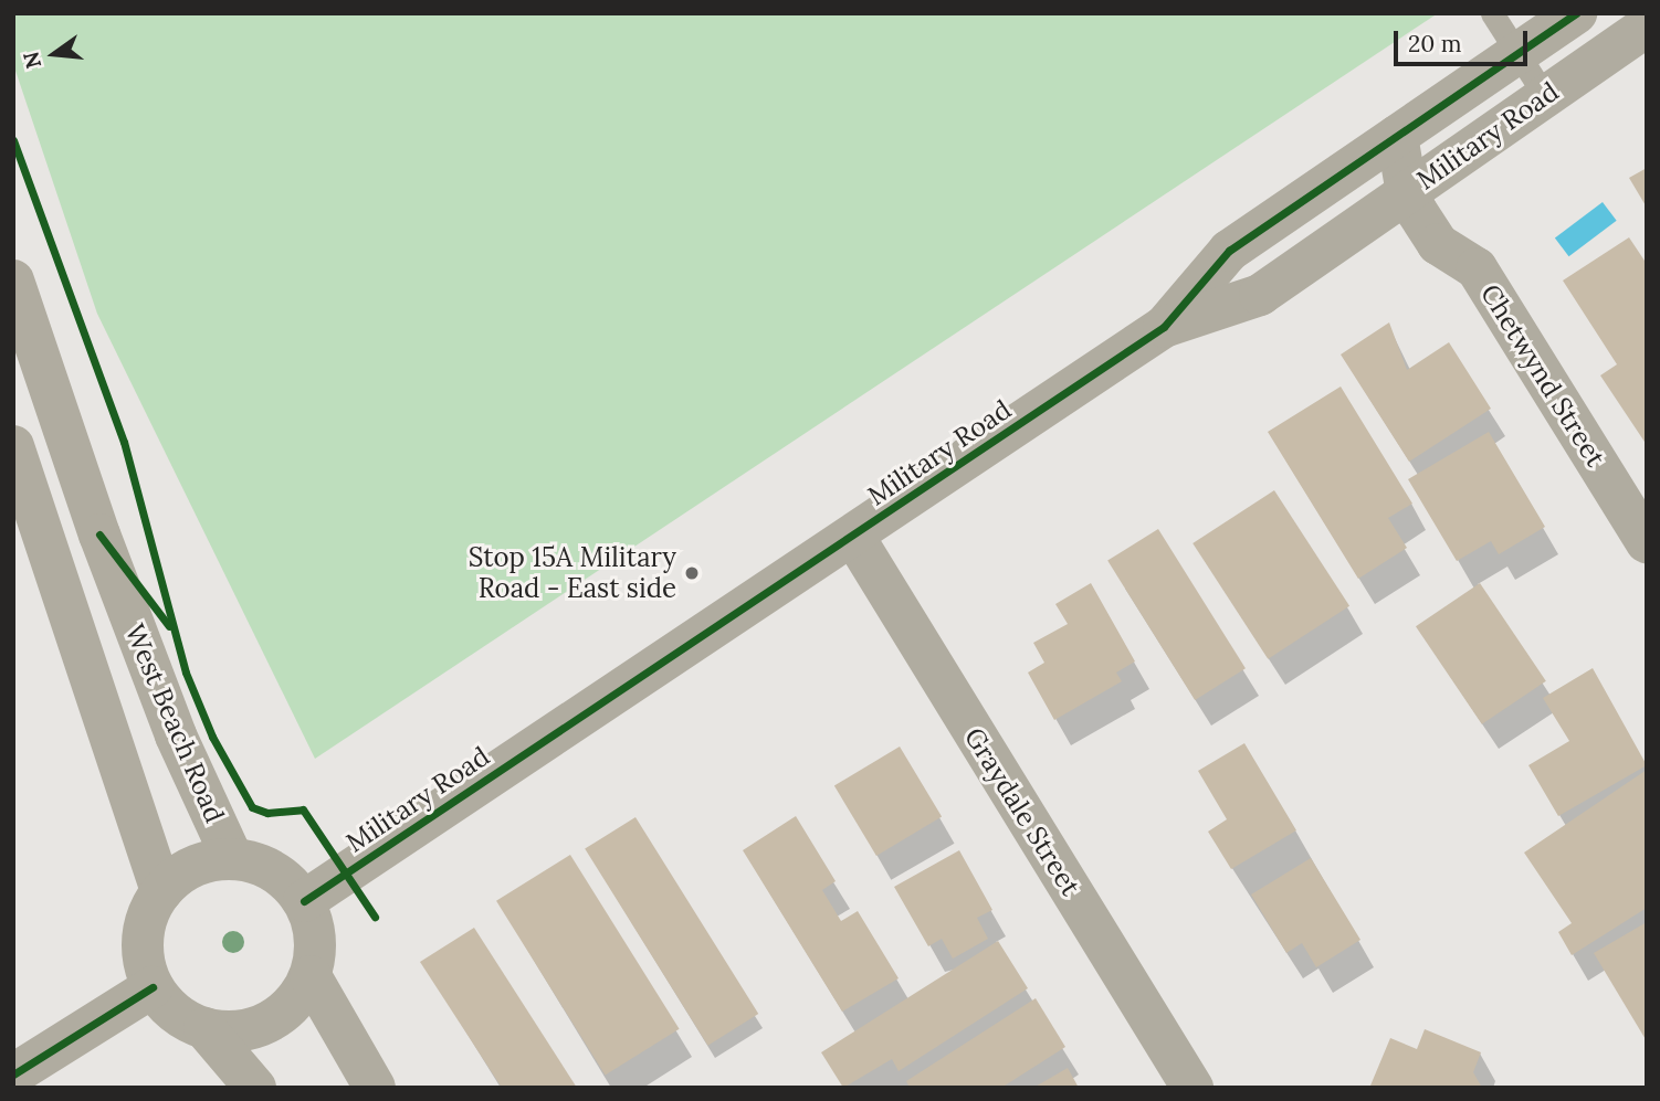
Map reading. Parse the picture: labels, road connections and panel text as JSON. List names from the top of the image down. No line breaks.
{"streets":{"street":["Military Road","Chetwynd Street","West Beach Road","Graydale Street"]},"crossings":[["Military Road","Chetwynd Street"],["Military Road","West Beach Road"],["Military Road","Graydale Street"]],"places":["Stop 15A Military Road - East side"],"scale_bar":"20 m","north":"left"}
